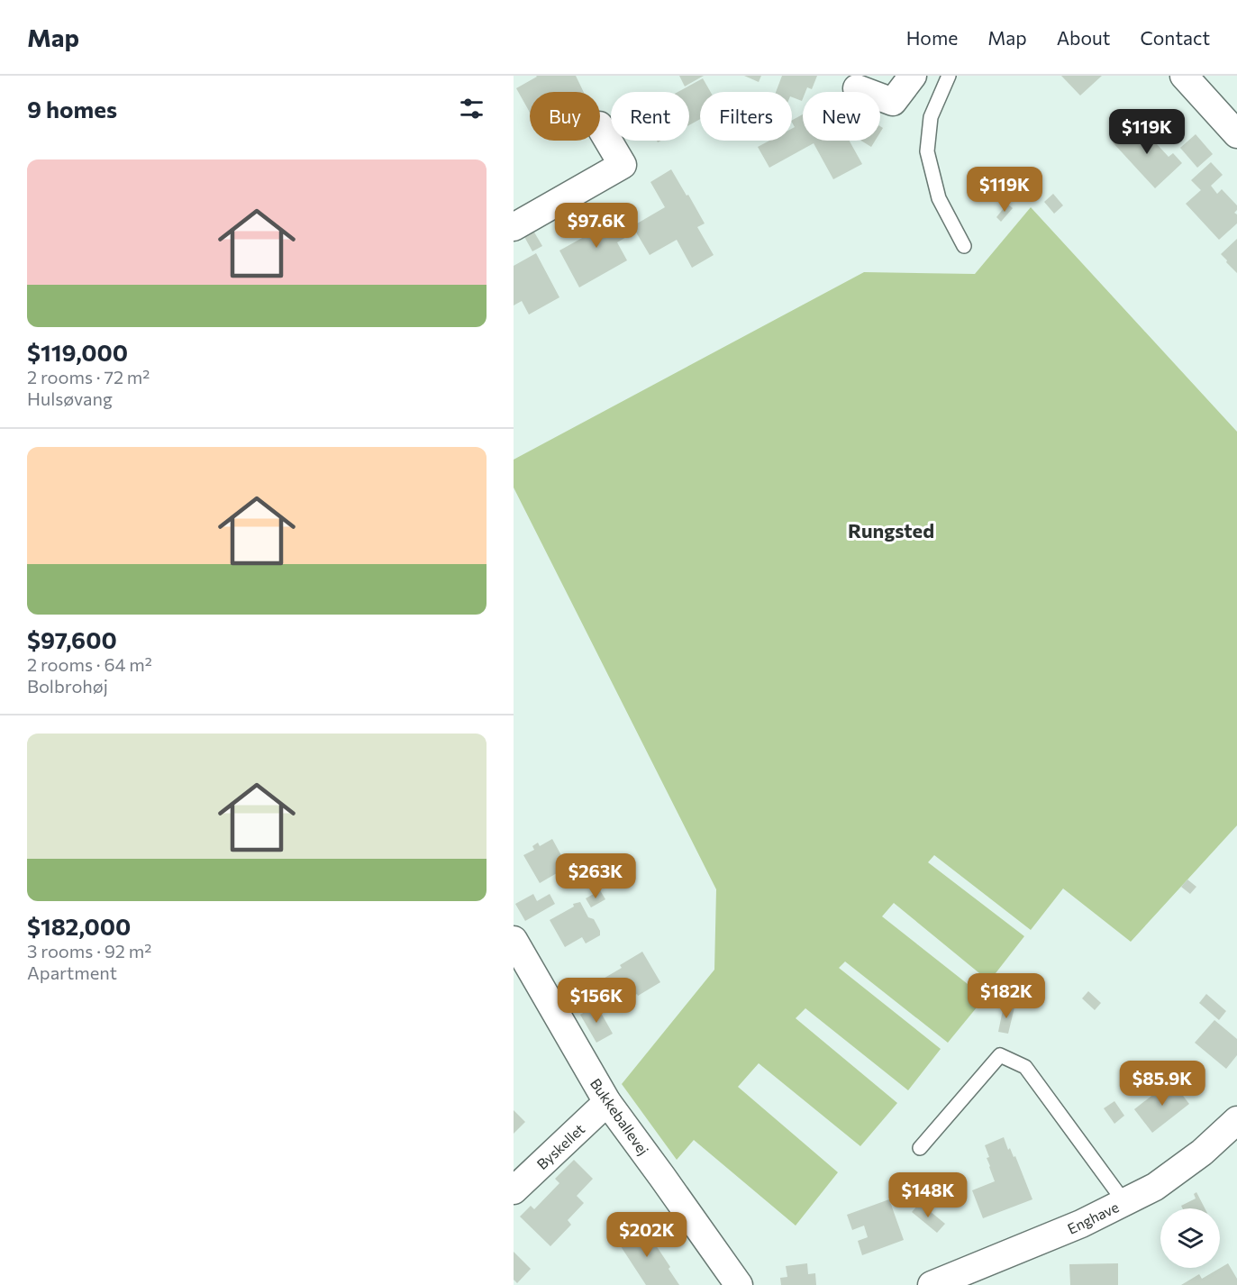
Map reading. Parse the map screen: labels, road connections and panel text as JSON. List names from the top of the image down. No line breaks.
{"streets":{"street":["Bukkeballevej","Byskellet","Enghave"]},"crossings":[["Bukkeballevej","Byskellet"]],"districts":["Rungsted"],"page":{"header":"Map","nav":["Home","Map","About","Contact"],"heading":"9 homes","chip":["Buy","Rent","Filters","New"],"price":["$119K","$119K","$97.6K","$263K","$182K","$156K","$85.9K","$148K","$202K"],"list":[{"name":"$119,000","note":"2 rooms · 72 m² · Hulsøvang"},{"name":"$97,600","note":"2 rooms · 64 m² · Bolbrohøj"},{"name":"$182,000","note":"3 rooms · 92 m² · Apartment"}]}}
